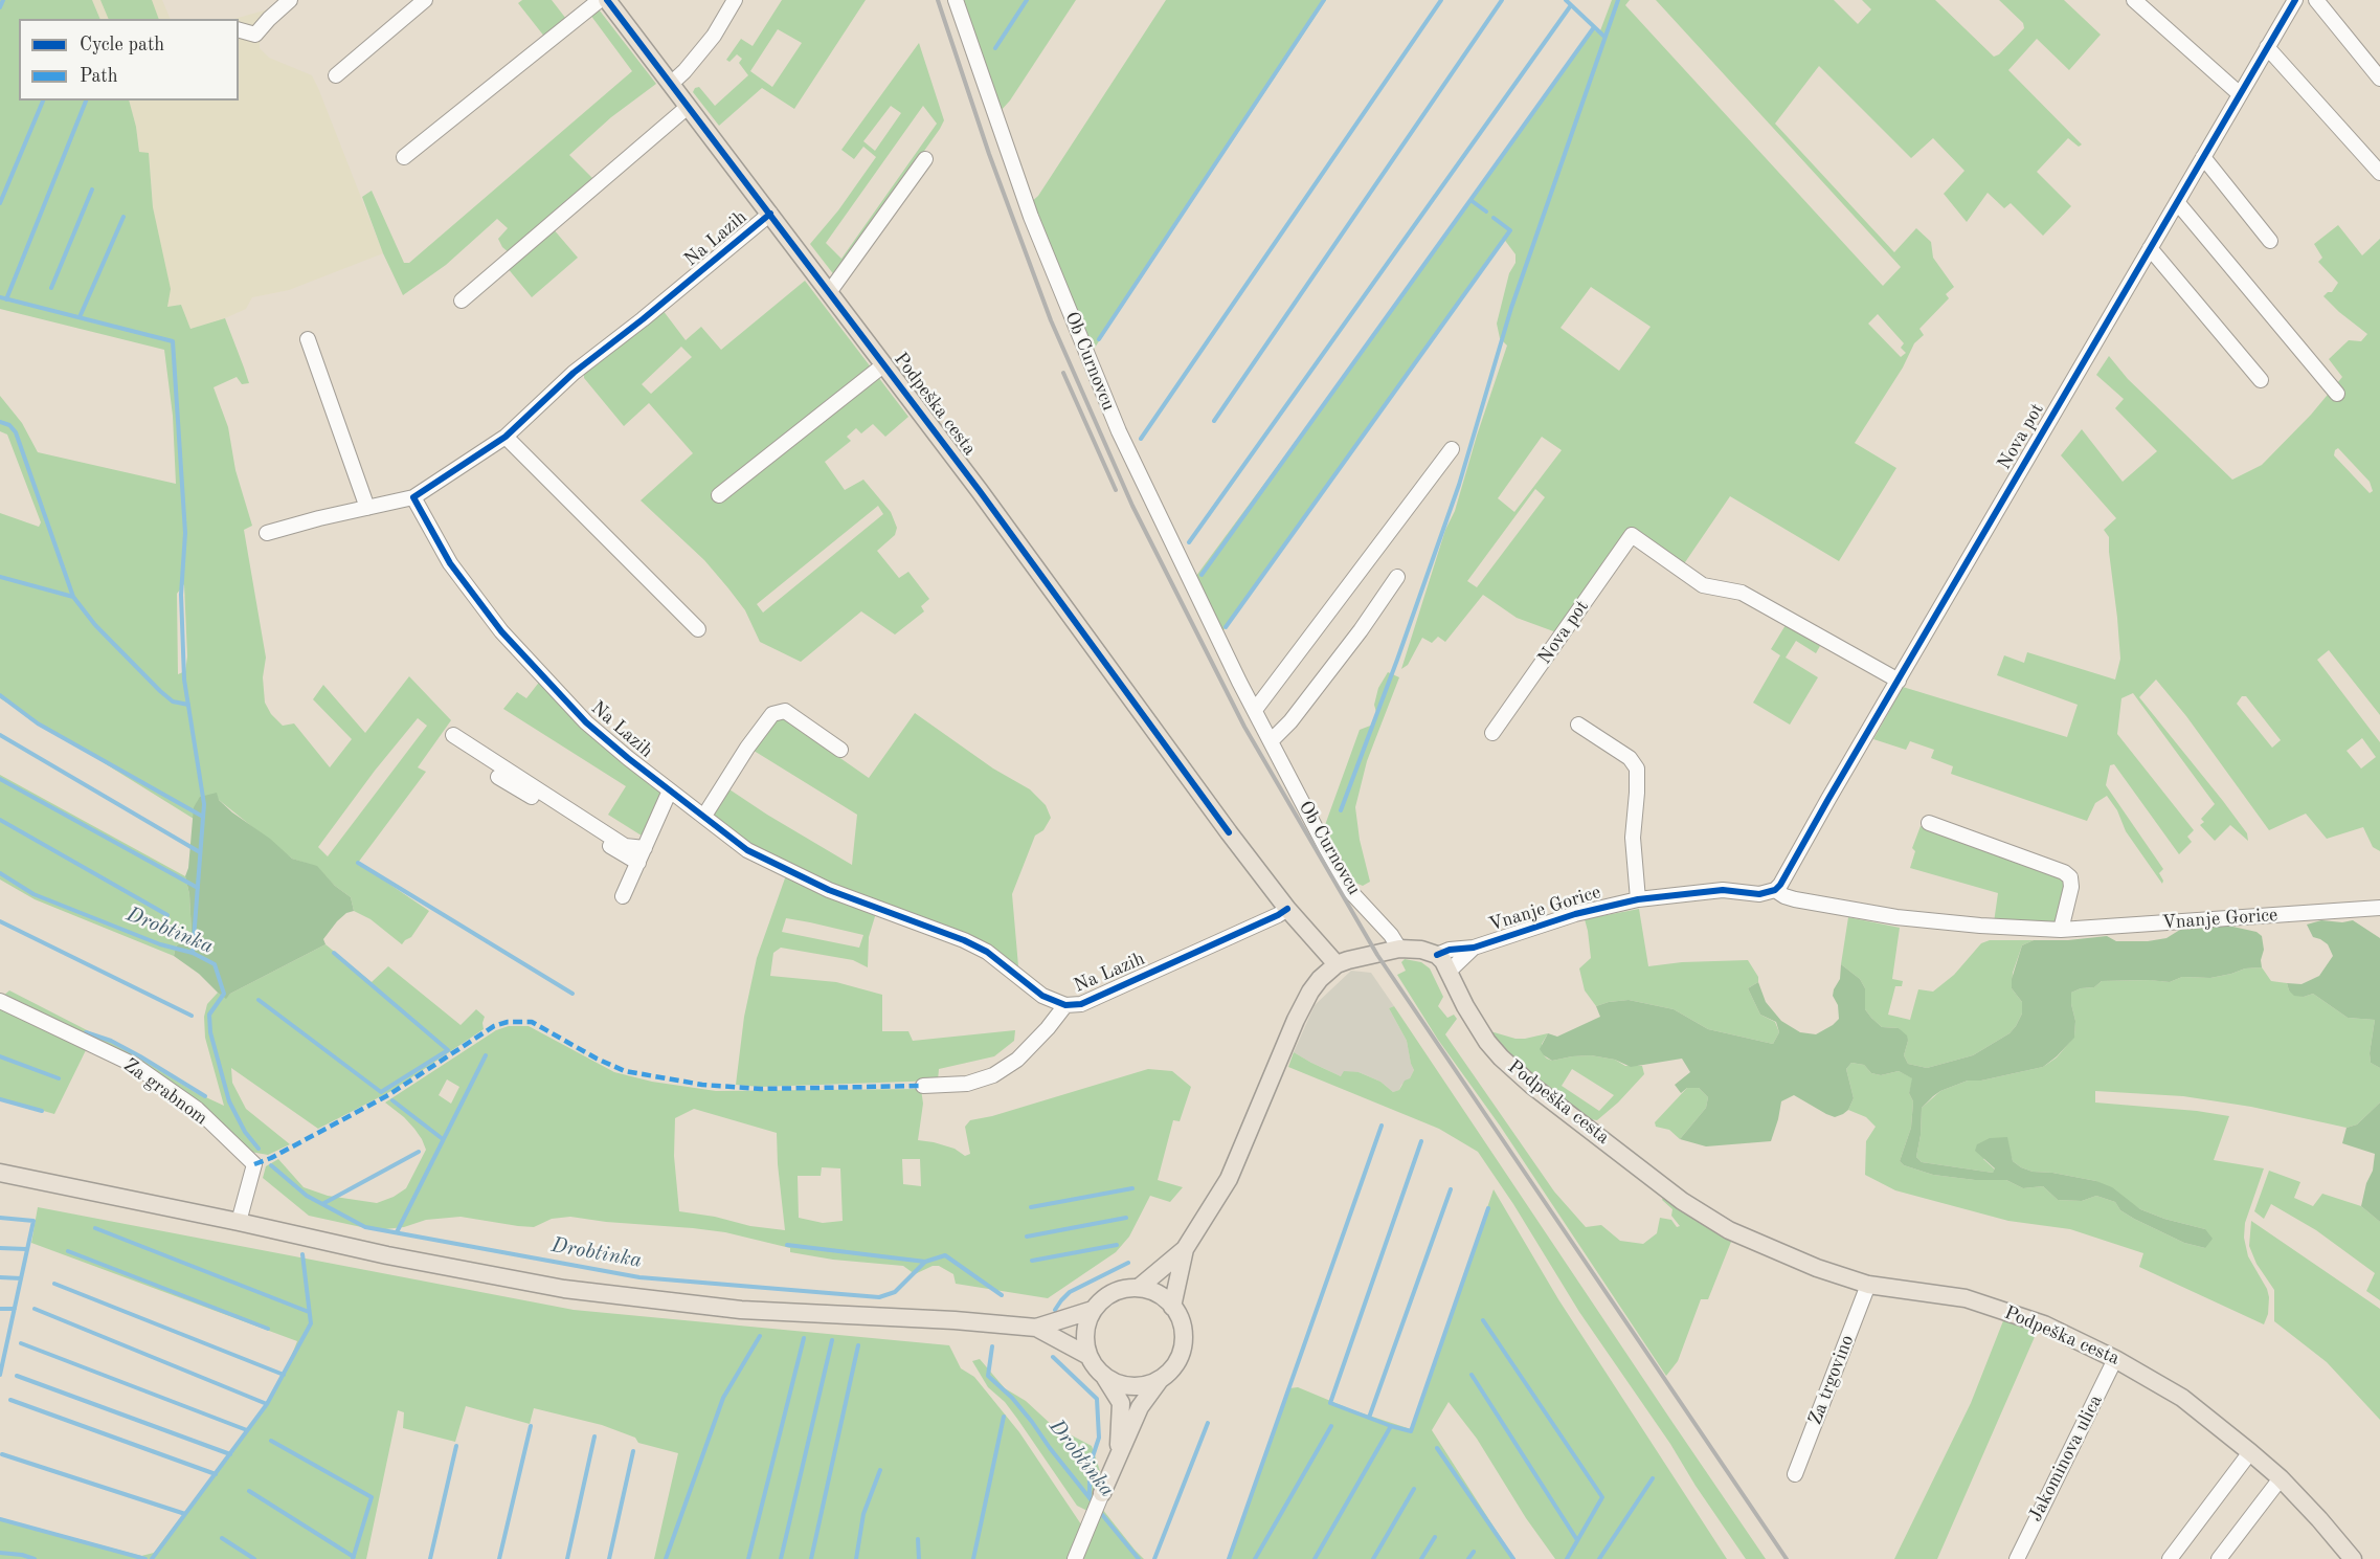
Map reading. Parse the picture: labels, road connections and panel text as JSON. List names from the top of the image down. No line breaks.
{"streets":{"main road":["Podpeška cesta"],"street":["Na Lazih","Ob Curnovcu","Nova pot","Vnanje Gorice","Za grabnom","Za trgovino","Jakominova ulica"]},"crossings":[["Na Lazih","Podpeška cesta"],["Podpeška cesta","Vnanje Gorice"],["Podpeška cesta","Za trgovino"],["Podpeška cesta","Jakominova ulica"],["Nova pot","Vnanje Gorice"]],"water":["Drobtinka"],"legend":["Cycle path","Path"]}
